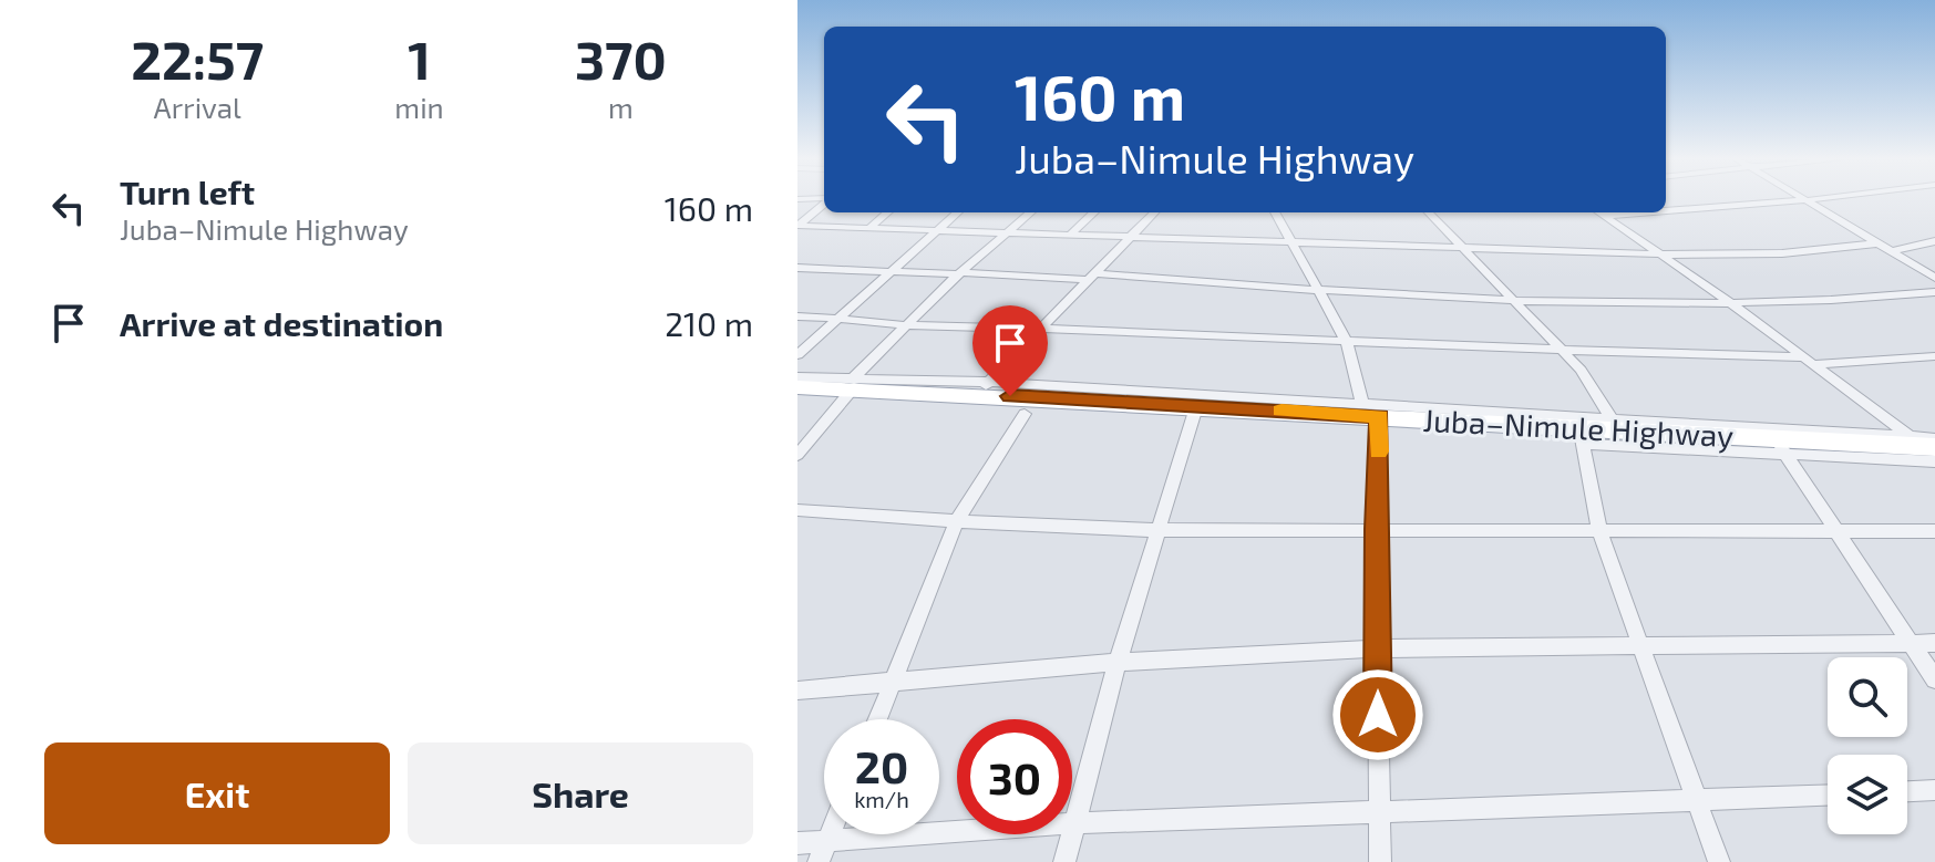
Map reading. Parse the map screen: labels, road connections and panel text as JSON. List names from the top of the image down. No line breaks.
{"streets":{"main road":["Juba–Nimule Highway"]},"page":{"eta":["22:57","Arrival","1","min","370","m"],"turn":["160 m","Juba–Nimule Highway"],"list":[{"name":"Turn left","note":"Juba–Nimule Highway","value":"160 m"},{"name":"Arrive at destination","value":"210 m"}],"speed":"20 km/h","limit":"30","buttons":["Exit","Share"]}}
